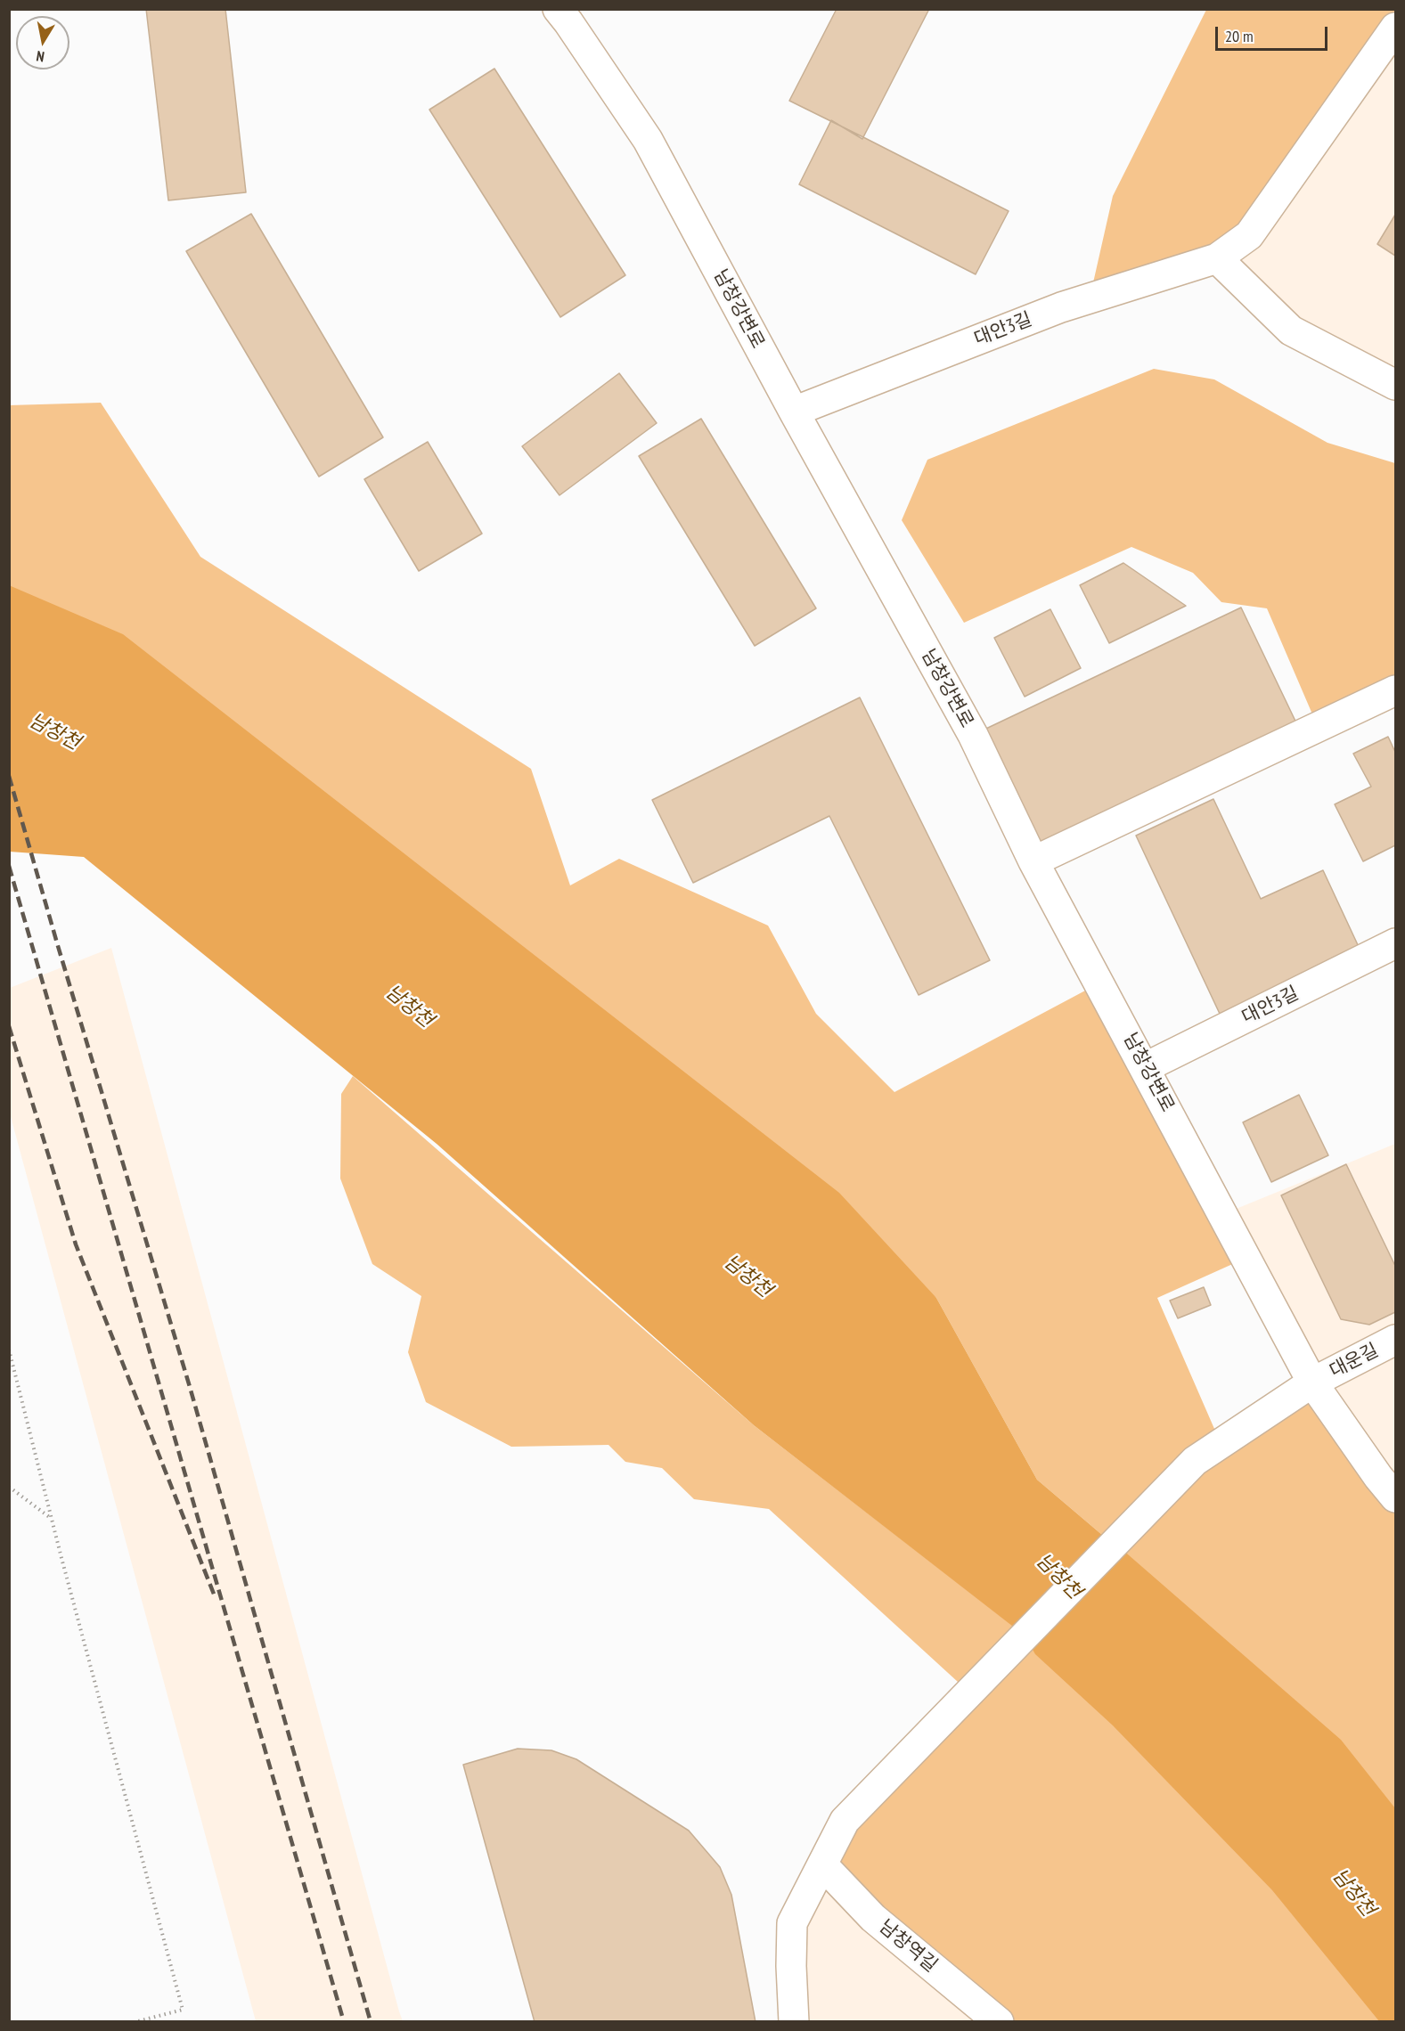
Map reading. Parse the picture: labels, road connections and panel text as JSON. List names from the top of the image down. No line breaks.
{"streets":{"street":["남창강변로","대안3길","대운길","남창역길"]},"crossings":[["남창강변로","대안3길"],["남창강변로","대운길"]],"water":["남창천"],"scale_bar":"20 m","north":"bottom"}
